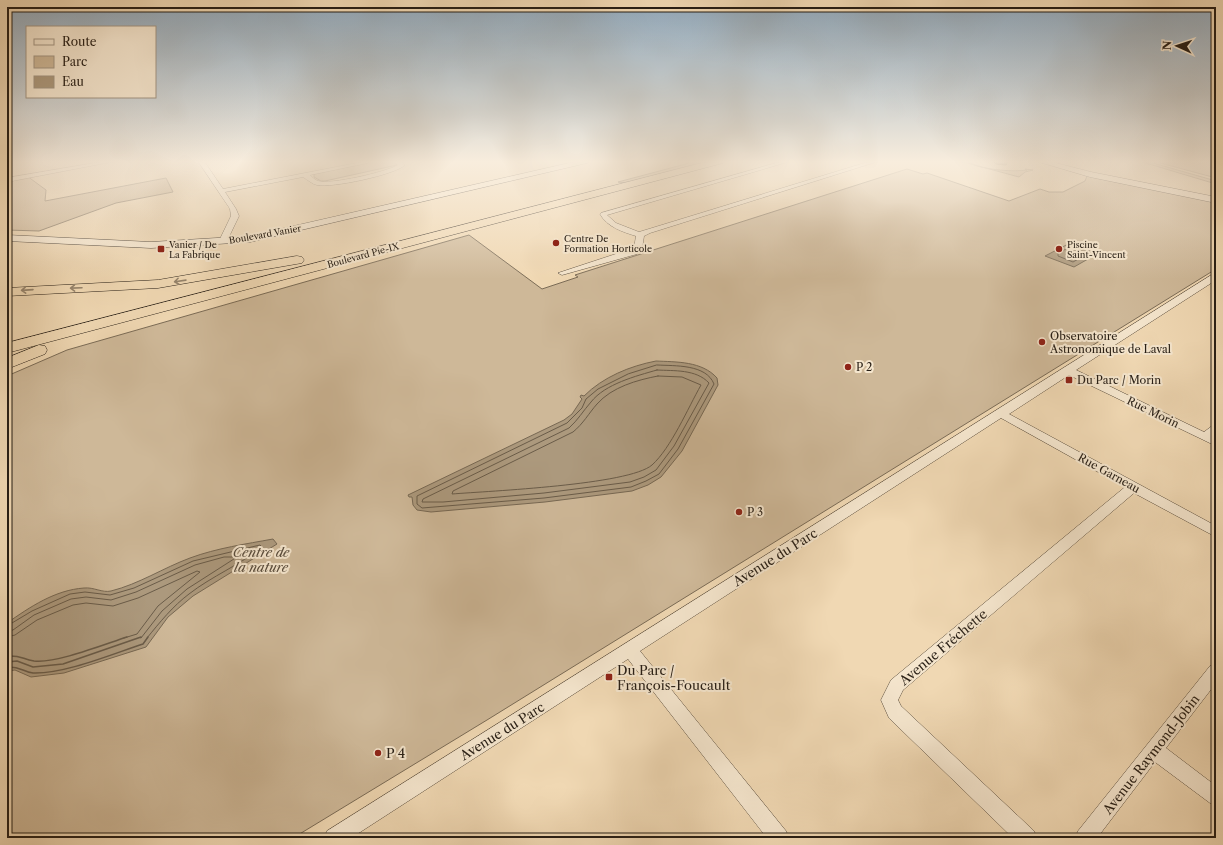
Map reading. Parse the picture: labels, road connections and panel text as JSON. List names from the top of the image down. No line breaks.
{"streets":{"highway":["Boulevard Pie-IX"],"street":["Boulevard Vanier","Rue Morin","Rue Garneau","Avenue du Parc","Avenue Fréchette","Avenue Raymond-Jobin"]},"crossings":[["Rue Morin","Avenue du Parc"],["Rue Garneau","Avenue du Parc"],["Rue Garneau","Avenue Fréchette"]],"parks":["Centre de la nature"],"places":{"other":["Centre De Formation Horticole","Piscine Saint-Vincent","Observatoire Astronomique de Laval","P 2","P 3","P 4"],"transit":["Vanier / De La Fabrique","Du Parc / Morin","Du Parc / François-Foucault"]},"legend":["Route","Parc","Eau"],"north":"left"}
